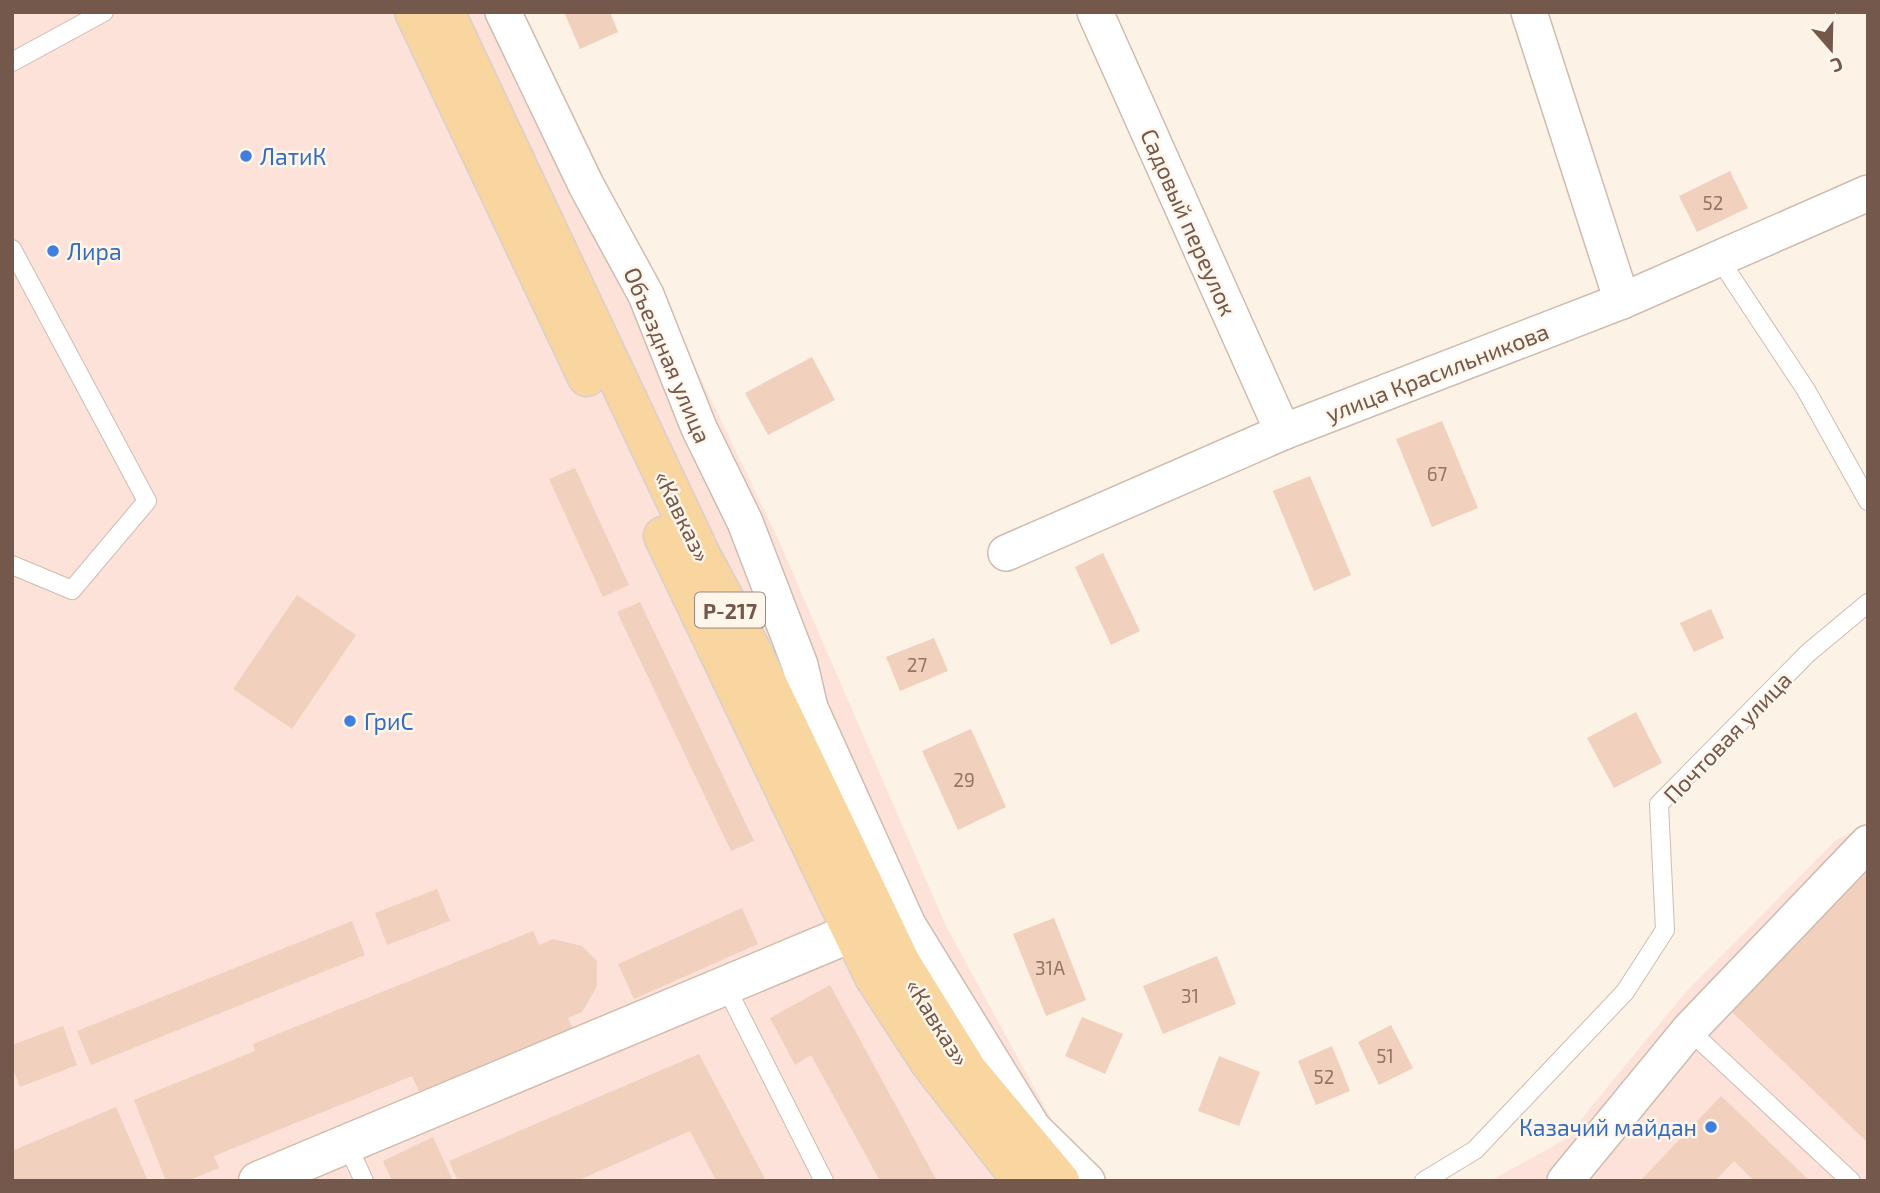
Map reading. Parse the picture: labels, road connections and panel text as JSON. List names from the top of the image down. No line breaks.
{"streets":{"main road":["«Кавказ»","Р-217"],"street":["Садовый переулок","Объездная улица","улица Красильникова"],"lane":["Почтовая улица"]},"crossings":[["Садовый переулок","улица Красильникова"],["Объездная улица","«Кавказ»"]],"places":["ЛатиК","Лира","ГриС","Казачий майдан"],"house_numbers":["52","67","27","29","31А","31","51","52"],"north":"bottom"}
